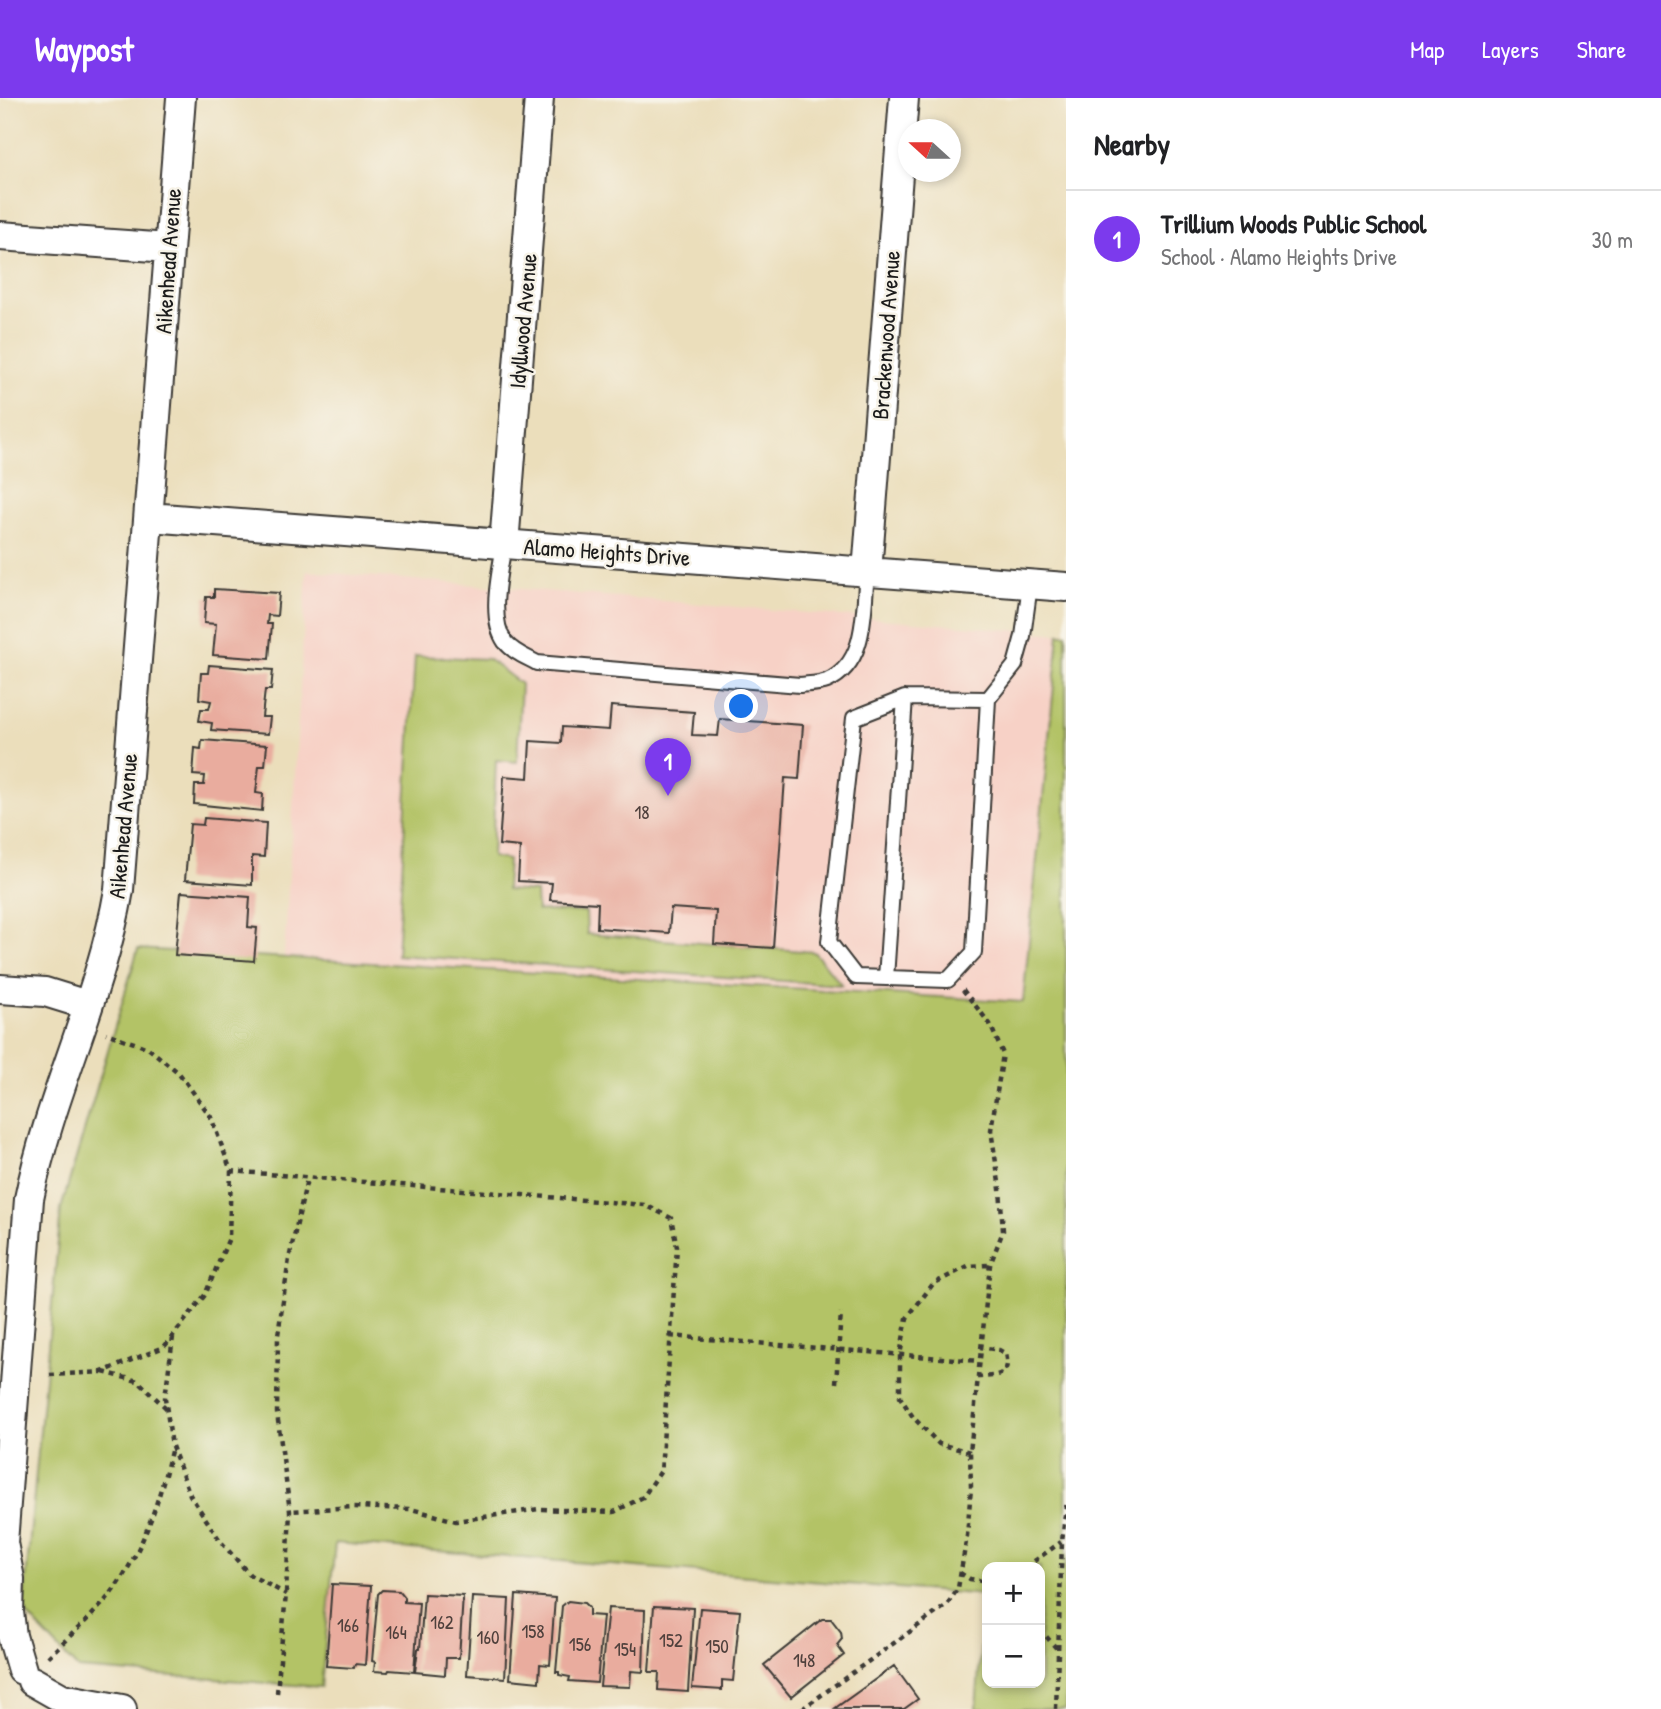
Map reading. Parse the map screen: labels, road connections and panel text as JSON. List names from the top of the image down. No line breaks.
{"streets":{"street":["Aikenhead Avenue","Idyllwood Avenue","Brackenwood Avenue","Alamo Heights Drive"]},"crossings":[["Aikenhead Avenue","Alamo Heights Drive"],["Idyllwood Avenue","Alamo Heights Drive"],["Brackenwood Avenue","Alamo Heights Drive"]],"house_numbers":["18","162","166","158","164","160","152","156","150","154","148"],"north":"left","page":{"header":"Waypost","nav":["Map","Layers","Share"],"heading":"Nearby","list":[{"mark":"1","name":"Trillium Woods Public School","note":"School · Alamo Heights Drive","value":"30 m"}],"pins":"1","map_buttons":["+","−"]}}
